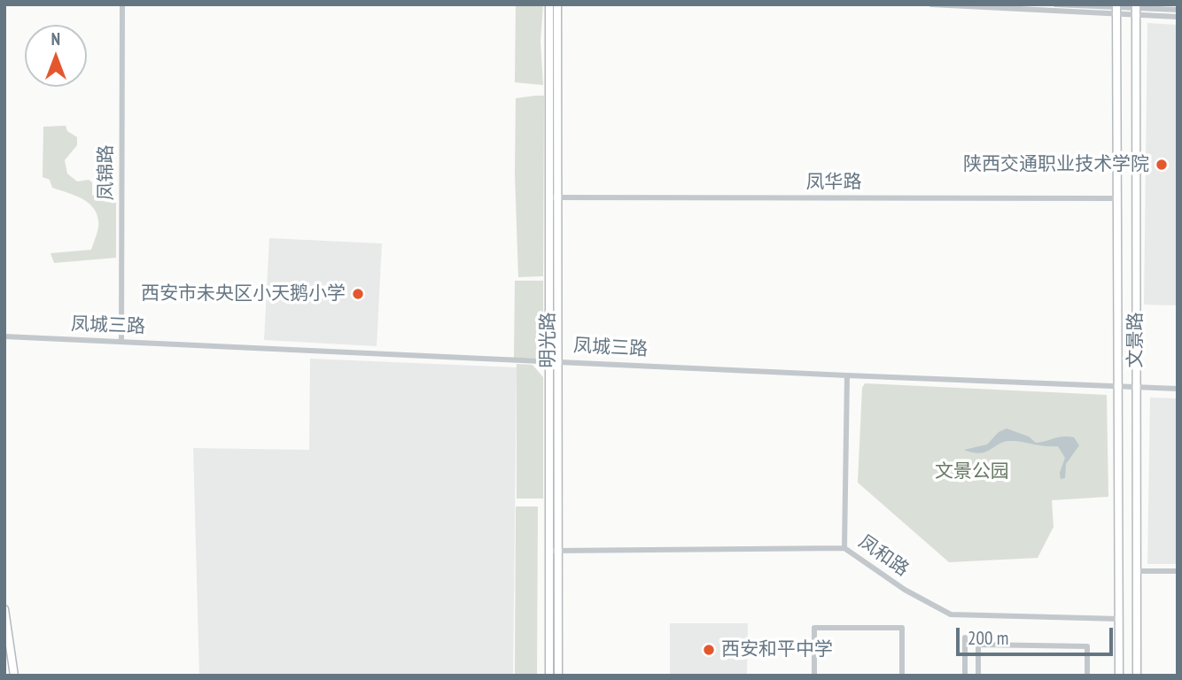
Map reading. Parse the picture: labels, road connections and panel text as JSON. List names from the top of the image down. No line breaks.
{"streets":{"main road":["明光路","文景路"],"street":["凤锦路","凤华路","凤城三路","凤和路"]},"crossings":[["凤锦路","凤城三路"],["凤华路","明光路"],["凤华路","文景路"],["凤城三路","明光路"],["凤城三路","文景路"],["明光路","凤和路"],["文景路","凤和路"]],"parks":["文景公园"],"places":["陕西交通职业技术学院","西安市未央区小天鹅小学","西安和平中学"],"scale_bar":"200 m","north":"top"}
